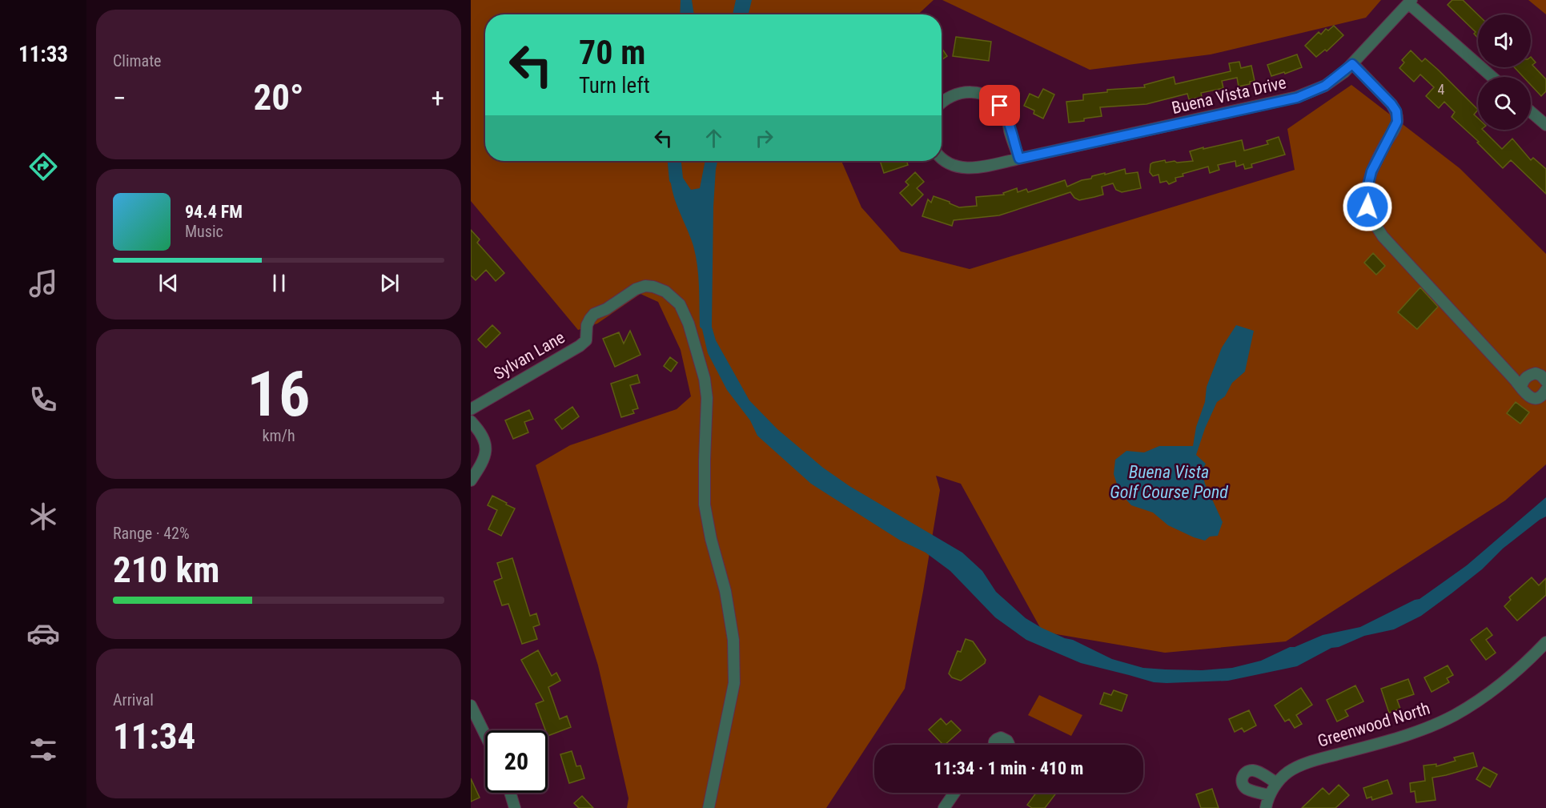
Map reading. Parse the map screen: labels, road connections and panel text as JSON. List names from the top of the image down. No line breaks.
{"streets":{"street":["Buena Vista Drive","Sylvan Lane","Greenwood North"]},"water":["Buena Vista Golf Course Pond"],"house_numbers":["4"],"page":{"tabs":"11:33","tile":["Climate",["16","km/h"],["Range · 42%","210 km"],["Arrival","11:34"]],"turn":["70 m","Turn left"],"heat":["−","20°","+"],"song":["94.4 FM","Music"],"limit":"20","trip":"11:34 · 1 min · 410 m"}}
